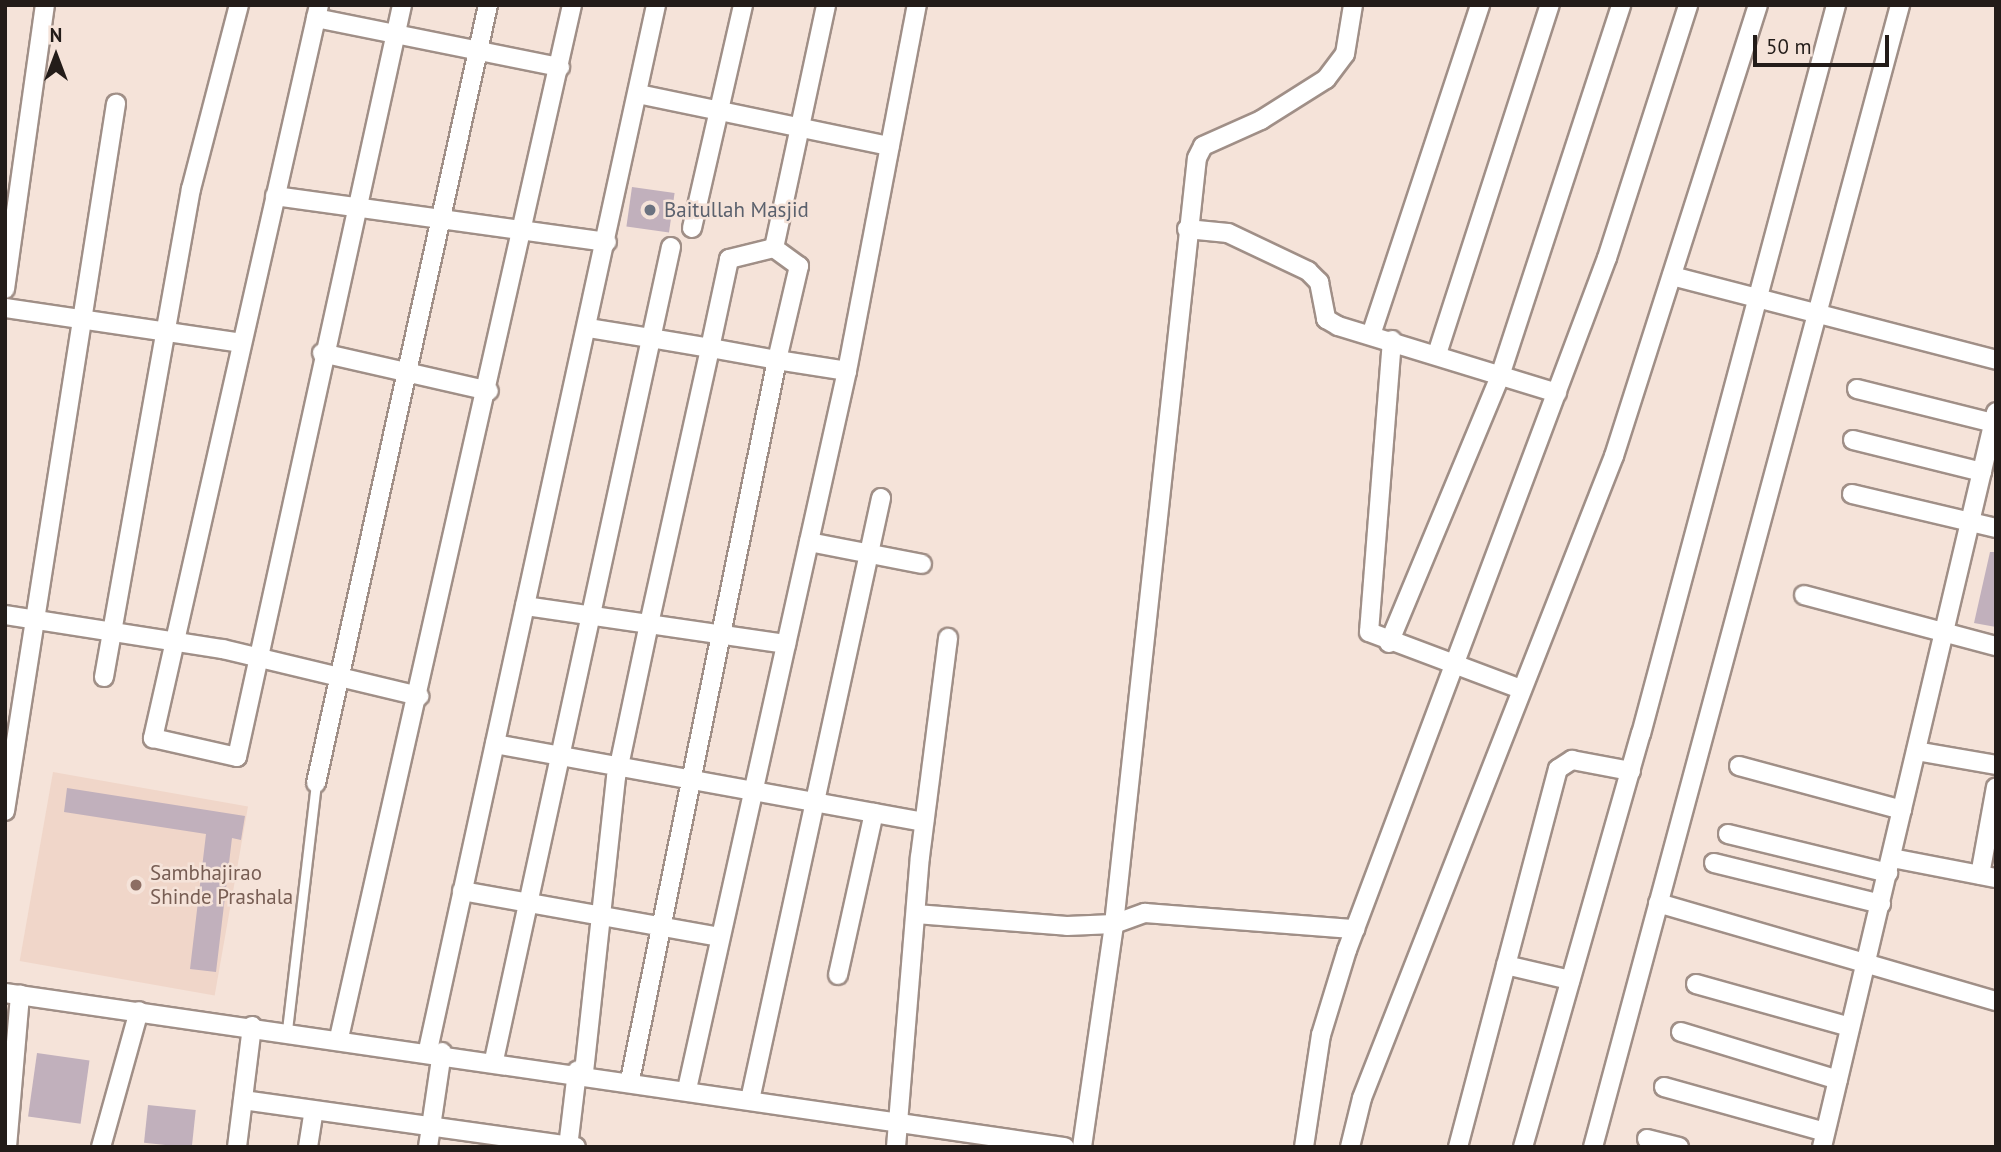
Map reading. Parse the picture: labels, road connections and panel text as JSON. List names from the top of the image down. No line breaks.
{"places":["Baitullah Masjid","Sambhajirao Shinde Prashala"],"scale_bar":"50 m","north":"top"}
